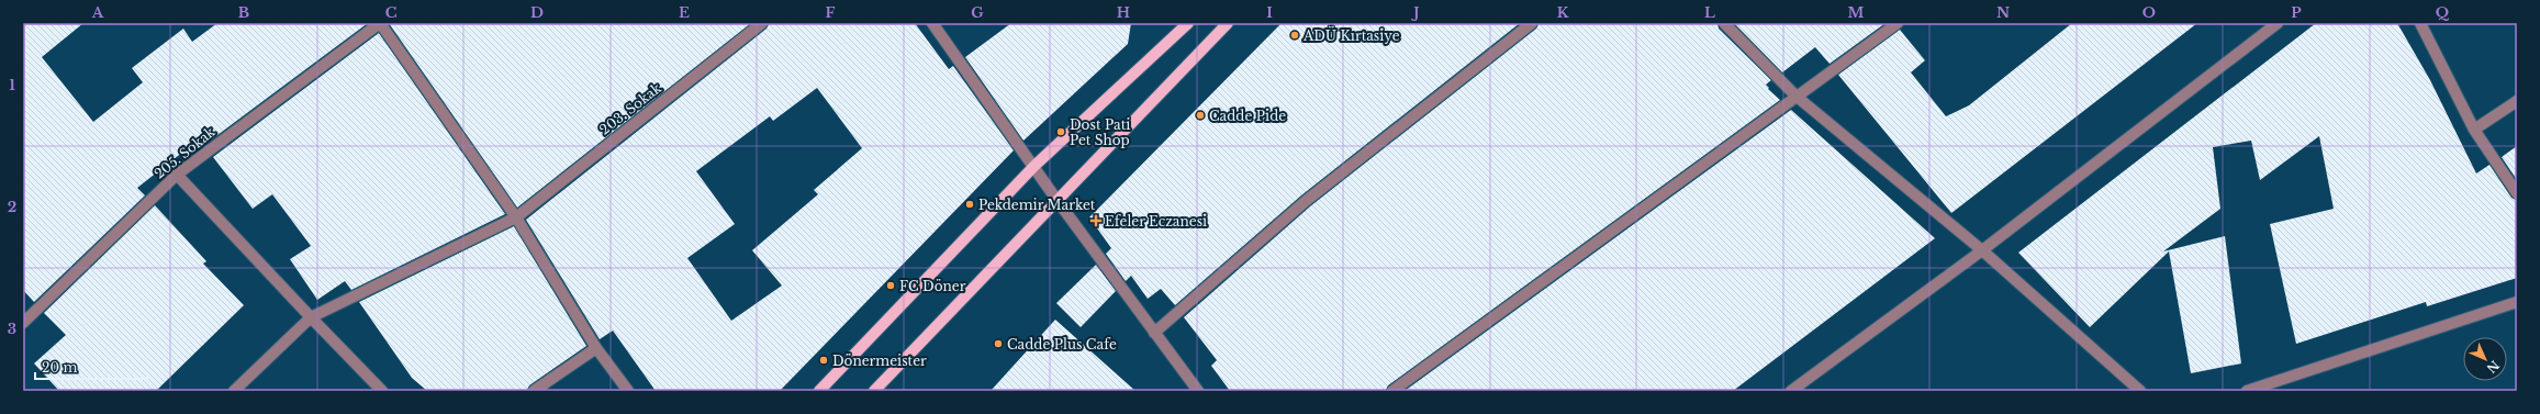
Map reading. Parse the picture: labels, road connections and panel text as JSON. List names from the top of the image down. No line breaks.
{"streets":{"street":["203. Sokak","205. Sokak"]},"places":{"other":["ADÜ Kırtasiye","Cadde Pide","Dost Pati Pet Shop","Pekdemir Market","FC Döner","Cadde Plus Cafe","Dönermeister"],"health":["Efeler Eczanesi"]},"scale_bar":"20 m","north":"bottom right","grid":{"columns":["A","B","C","D","E","F","G","H","I","J","K","L","M","N","O","P","Q"],"rows":["1","2","3"]}}
